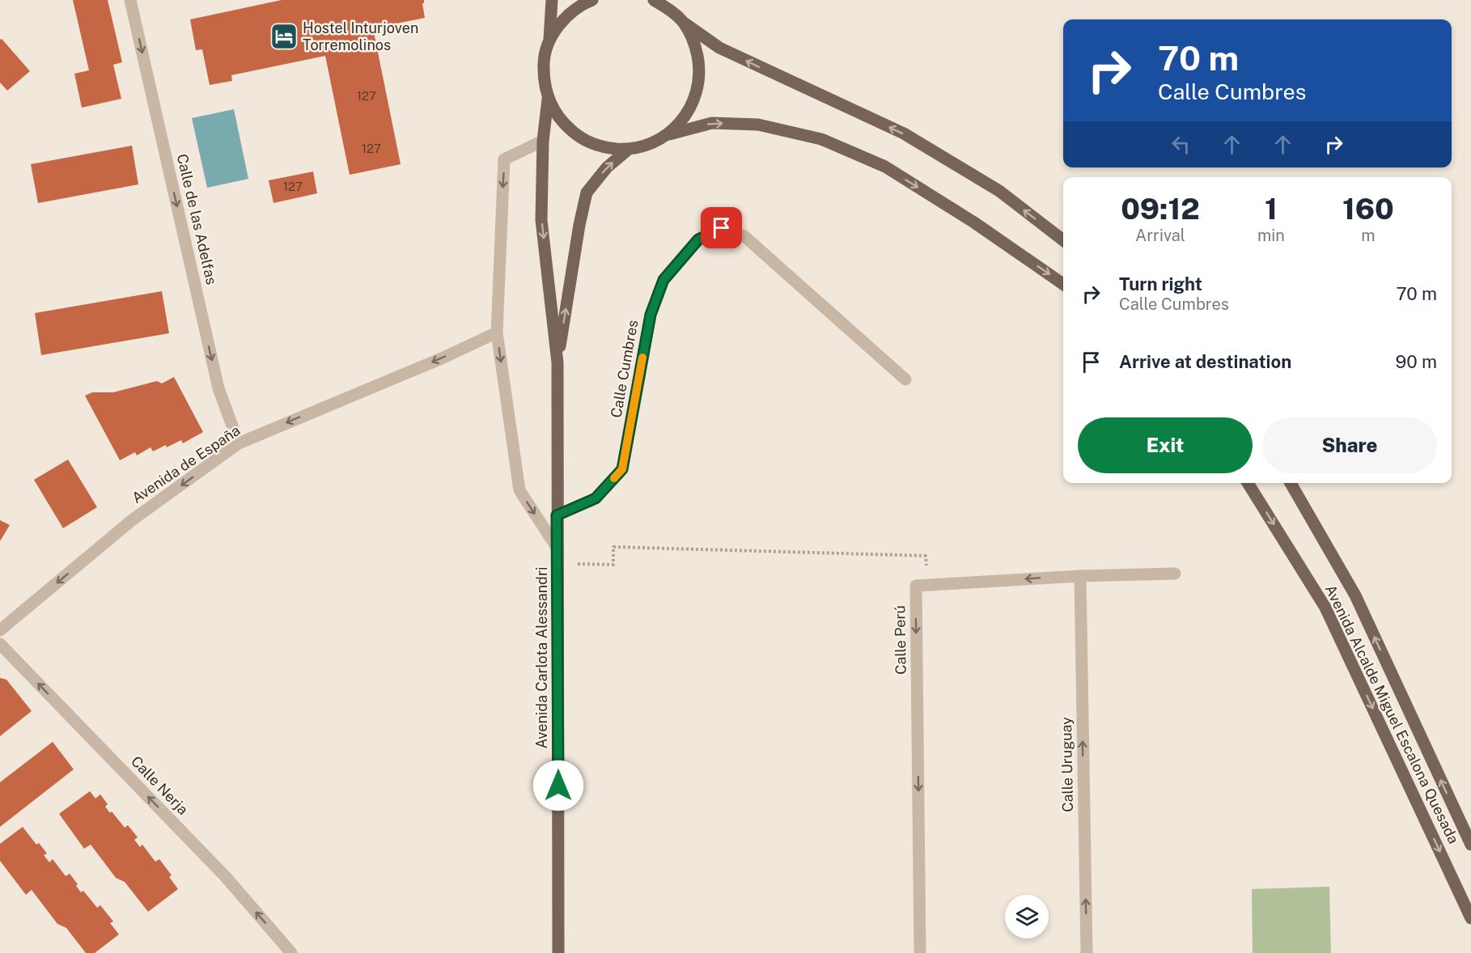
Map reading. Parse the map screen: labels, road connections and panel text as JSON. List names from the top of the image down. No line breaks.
{"streets":{"main road":["Avenida Carlota Alessandri","Avenida Alcalde Miguel Escalona Quesada"],"street":["Calle de las Adelfas","Calle Cumbres","Avenida de España","Calle Perú","Calle Uruguay","Calle Nerja"]},"crossings":[["Calle de las Adelfas","Avenida de España"],["Calle Cumbres","Avenida Carlota Alessandri"]],"one_way":["Calle de las Adelfas","Avenida de España","Calle Perú","Calle Uruguay","Calle Nerja"],"places":{"hotel":["Hostel Inturjoven Torremolinos"]},"house_numbers":["127","127","127"],"page":{"turn":["70 m","Calle Cumbres"],"eta":["09:12","Arrival","1","min","160","m"],"list":[{"name":"Turn right","note":"Calle Cumbres","value":"70 m"},{"name":"Arrive at destination","value":"90 m"}],"buttons":["Exit","Share"]}}
